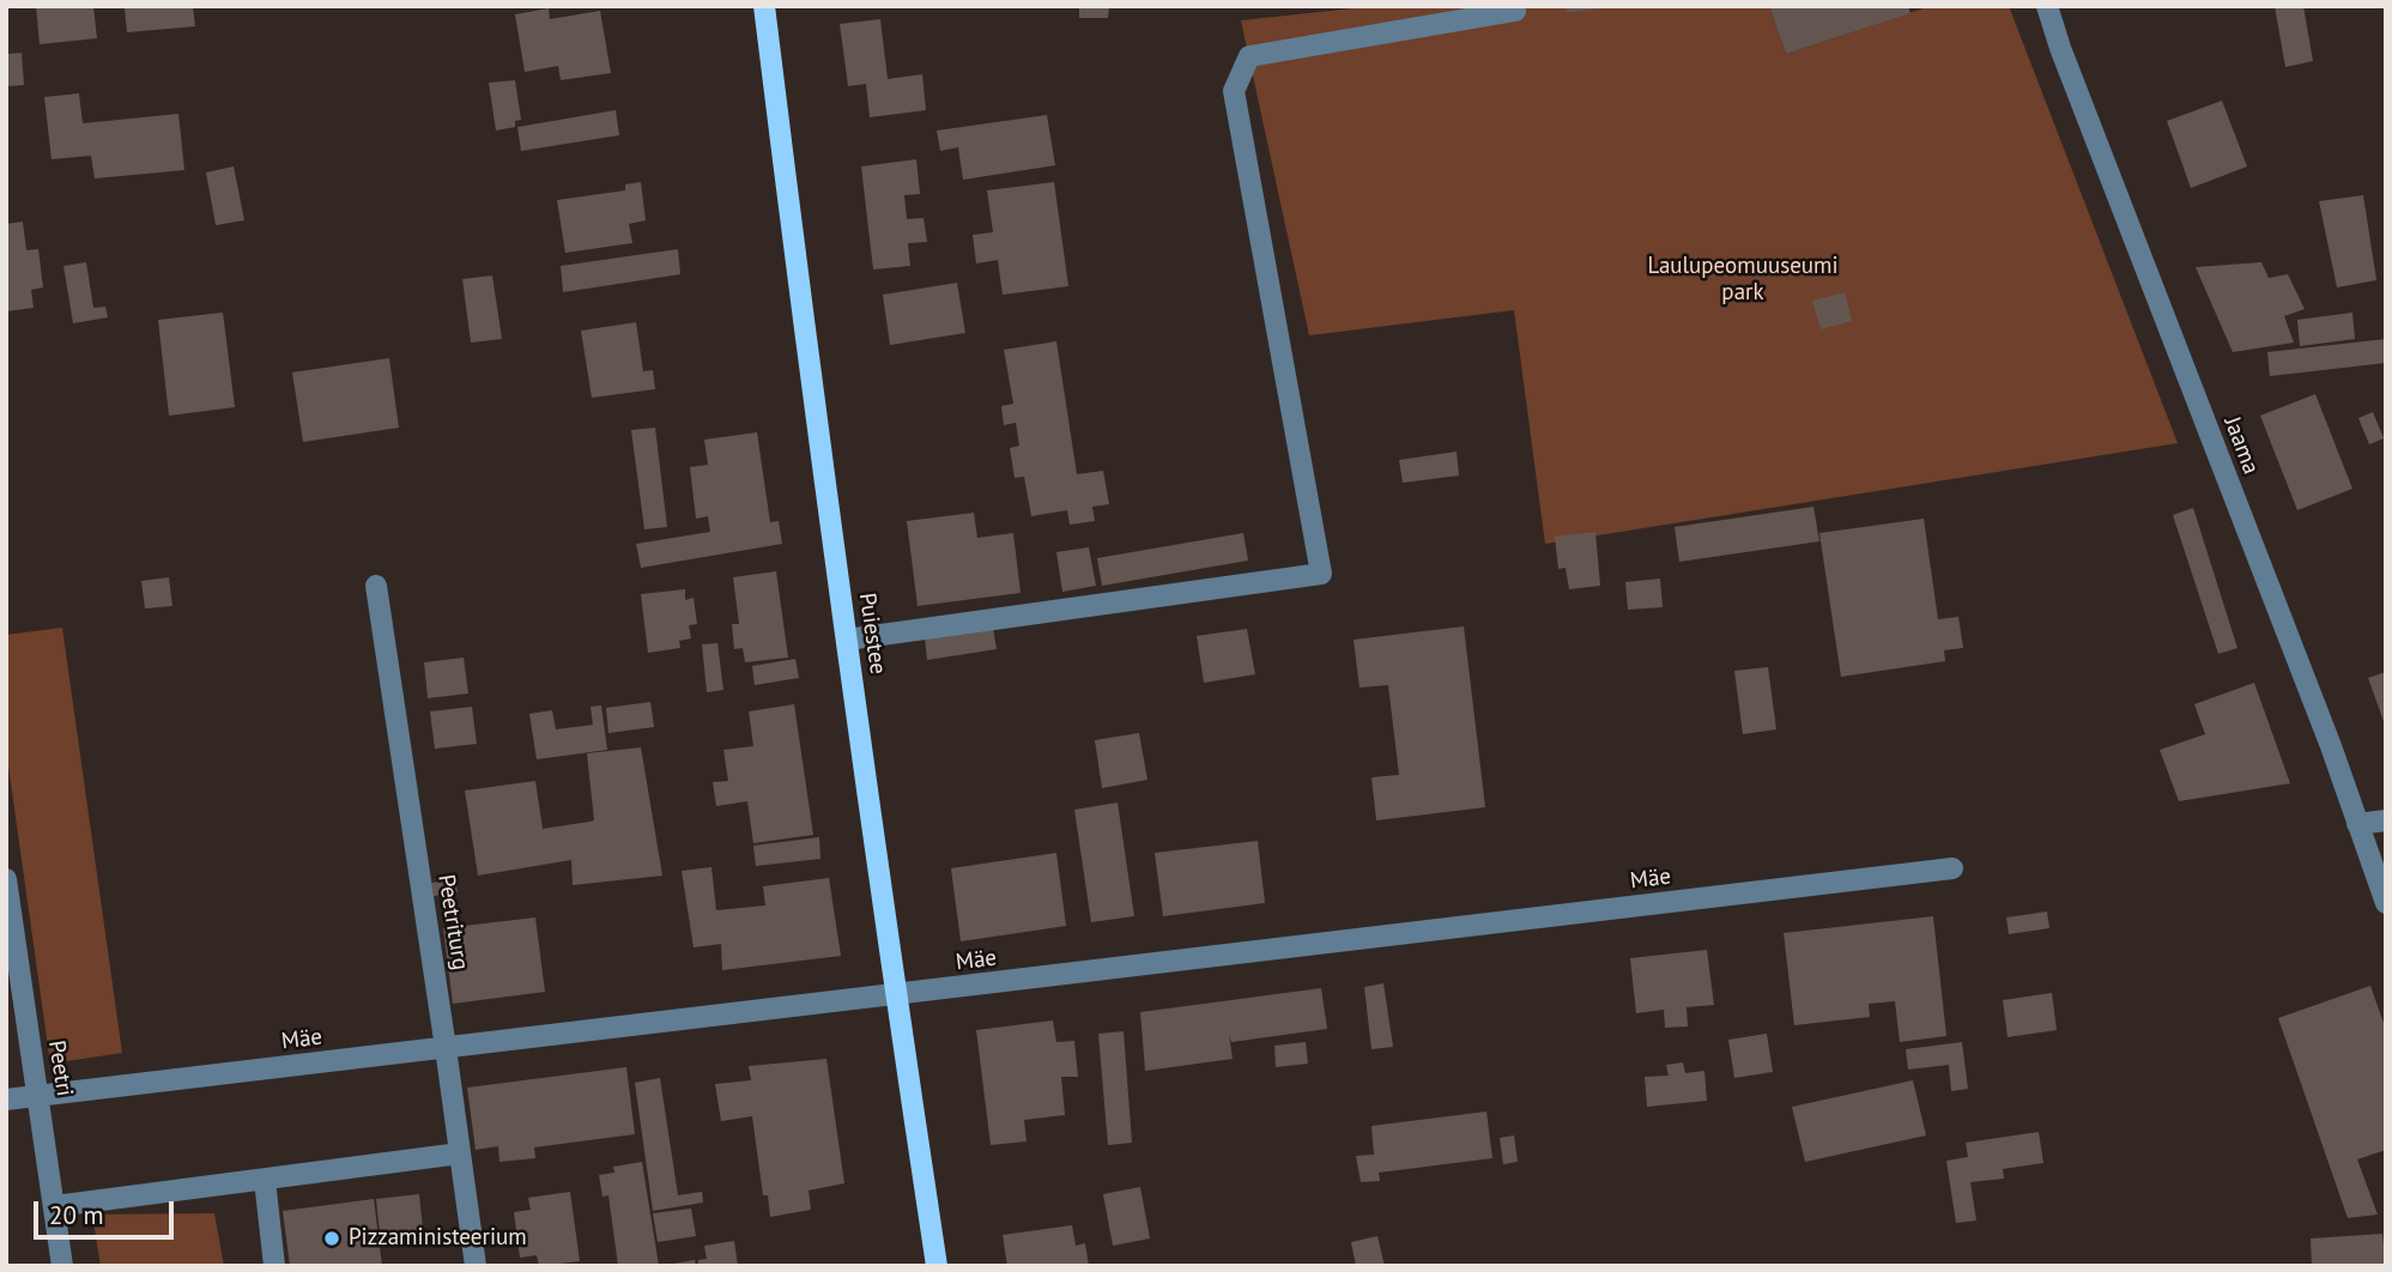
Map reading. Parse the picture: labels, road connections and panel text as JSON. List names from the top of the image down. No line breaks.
{"streets":{"main road":["Puiestee"],"street":["Jaama","Mäe","Peetriturg","Peetri"]},"crossings":[["Puiestee","Mäe"],["Mäe","Peetriturg"],["Mäe","Peetri"]],"parks":["Laulupeomuuseumi park"],"places":["Pizzaministeerium"],"scale_bar":"20 m"}
